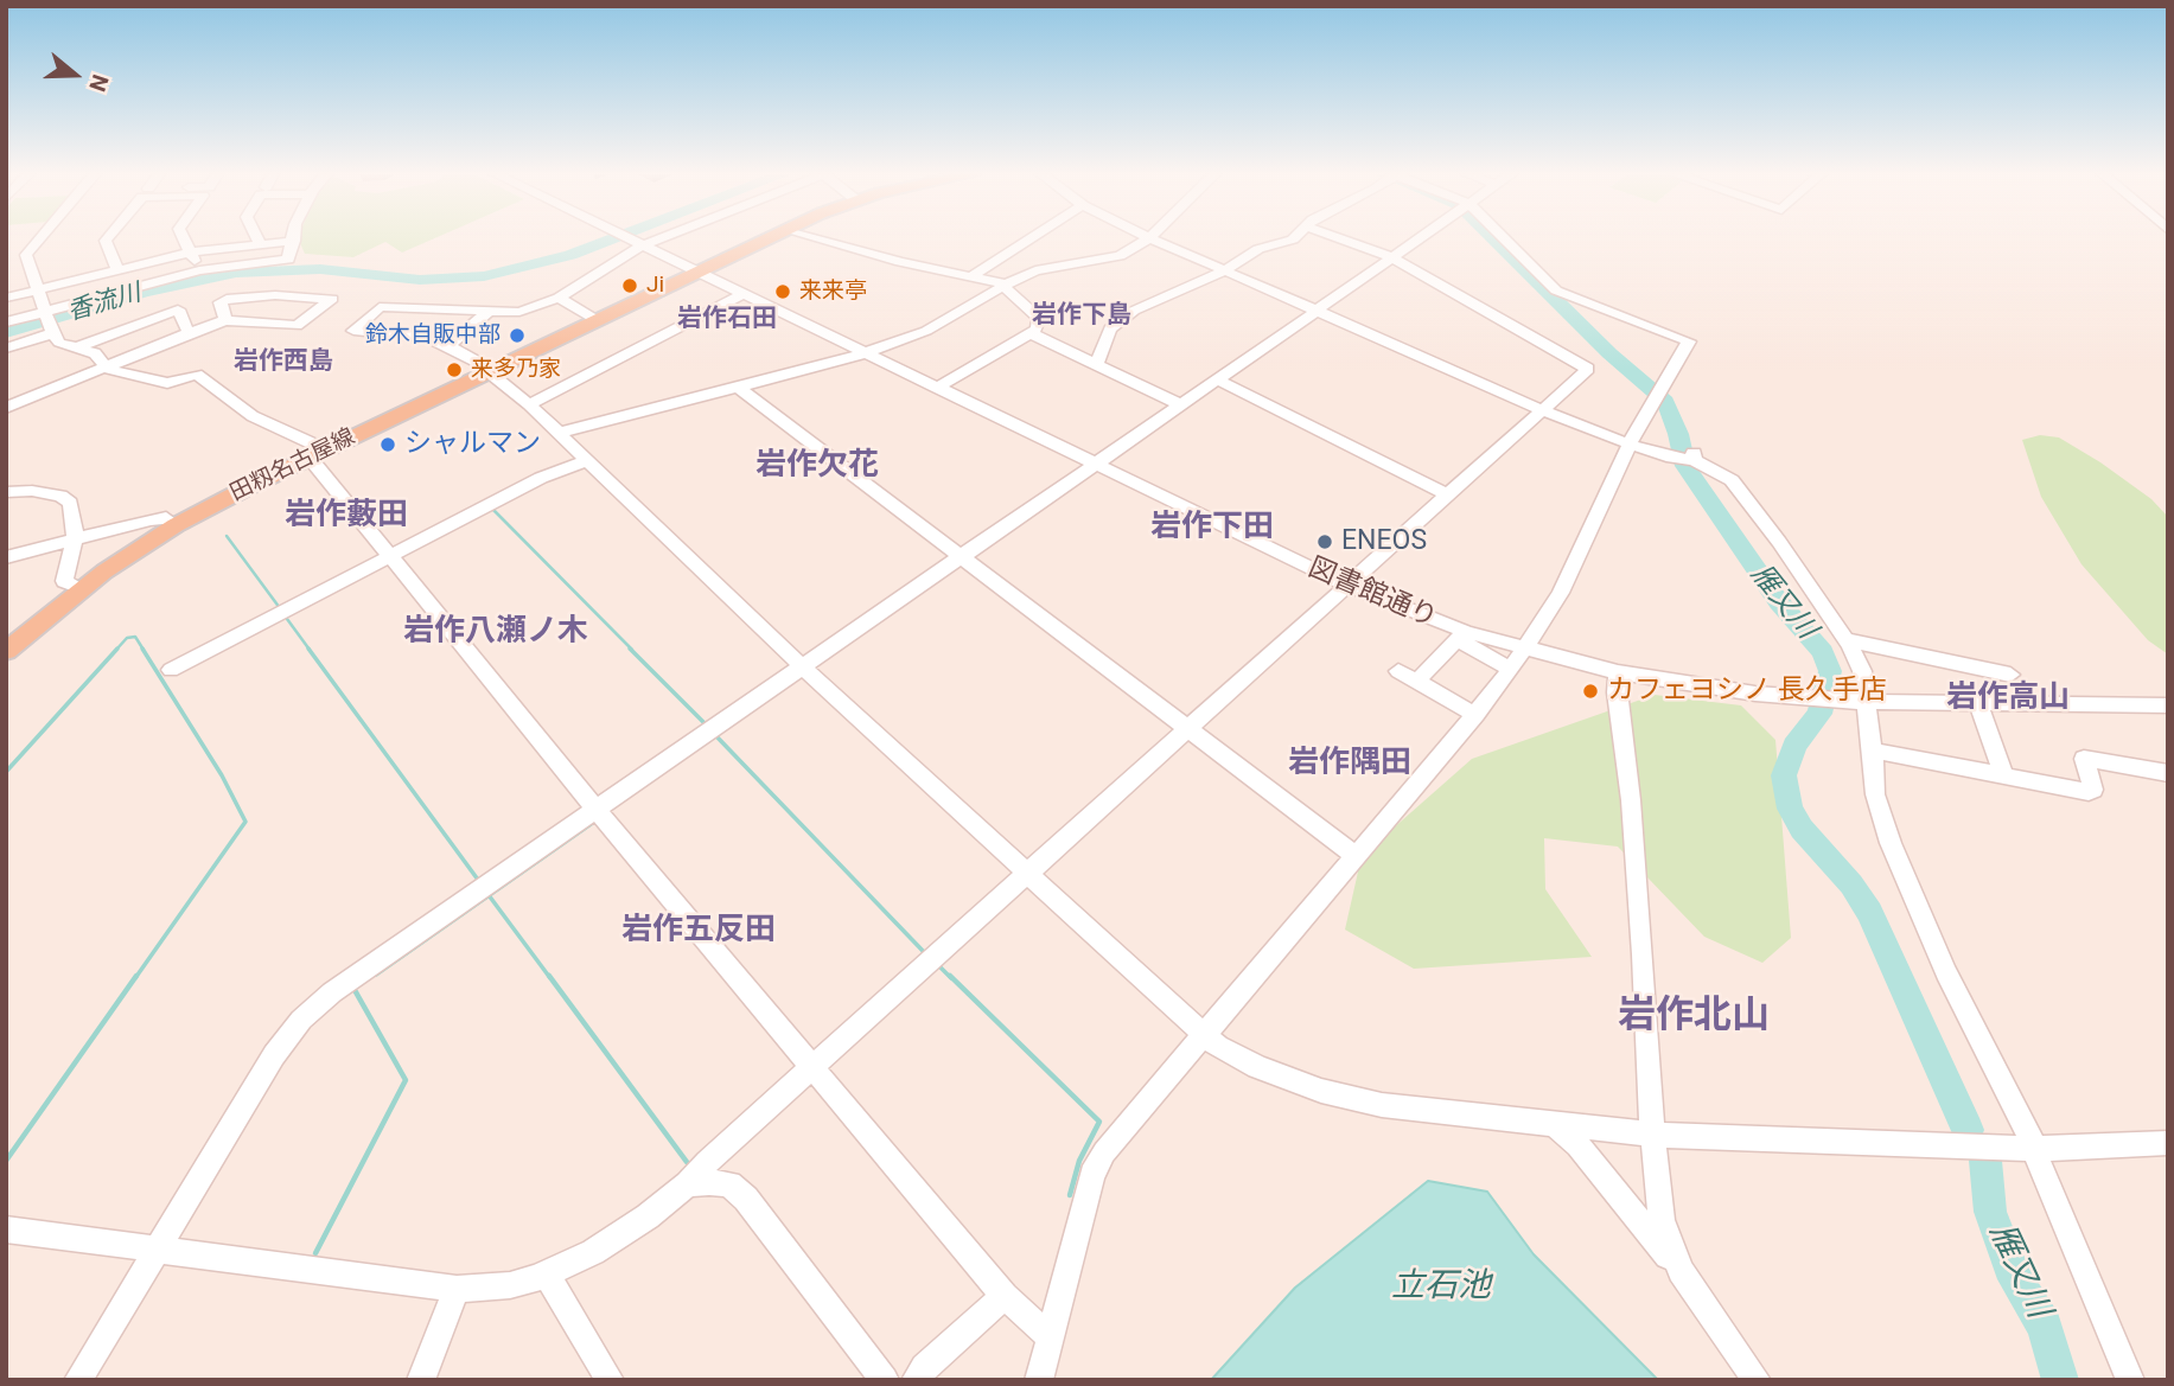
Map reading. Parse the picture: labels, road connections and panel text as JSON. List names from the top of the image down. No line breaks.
{"streets":{"main road":["田籾名古屋線"],"street":["図書館通り"]},"crossings":[["田籾名古屋線","図書館通り"]],"districts":["岩作下島","岩作石田","岩作西島","岩作欠花","岩作藪田","岩作下田","岩作八瀬ノ木","岩作高山","岩作隅田","岩作五反田","岩作北山"],"water":["香流川","雁又川","立石池"],"places":["Ji","来来亭","鈴木自販中部","来多乃家","シャルマン","ENEOS","カフェヨシノ 長久手店"],"north":"right"}
